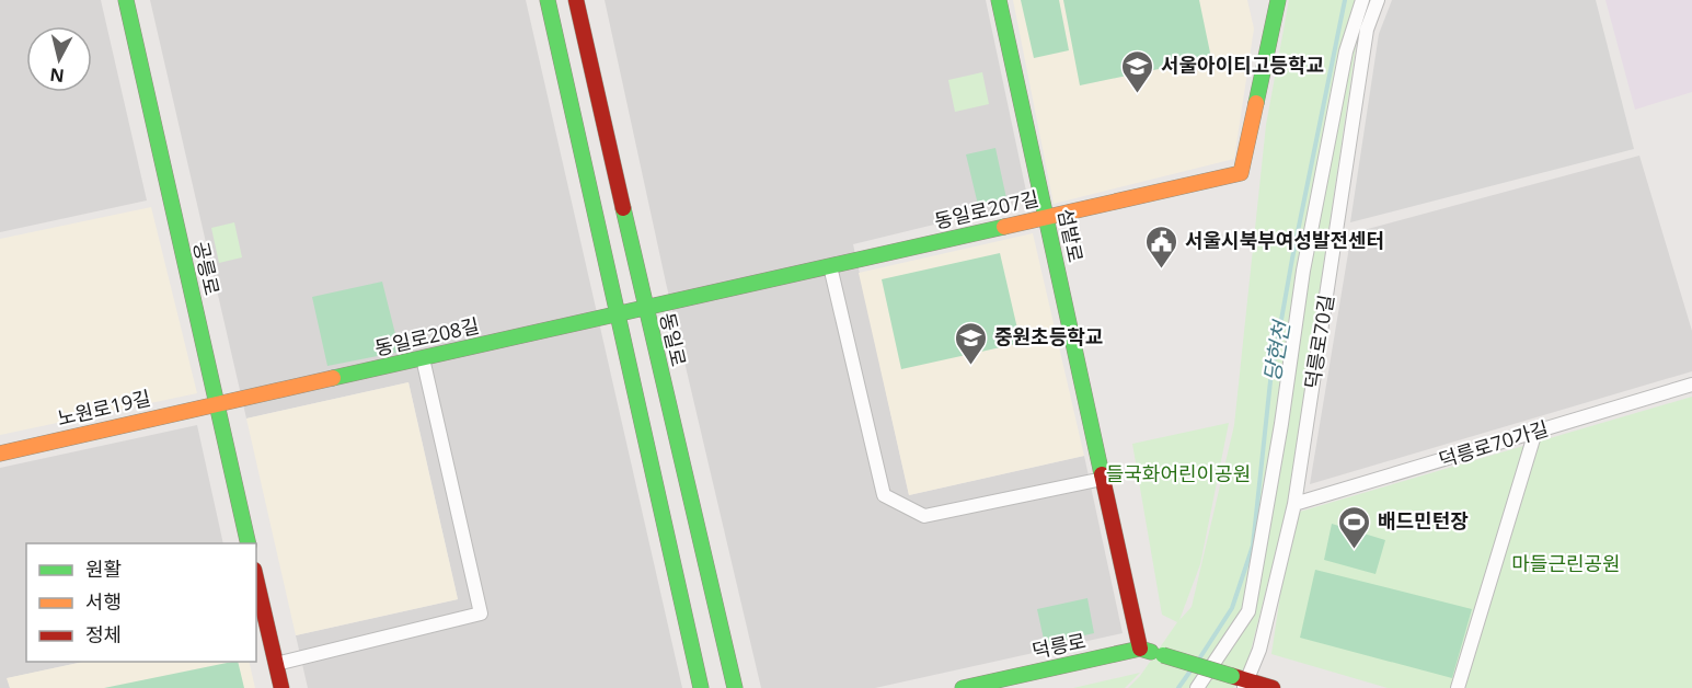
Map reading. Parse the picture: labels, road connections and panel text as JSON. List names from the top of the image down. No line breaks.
{"streets":{"main road":["동일로207길","섬밭로","공릉로","동일로208길","동일로","노원로19길","덕릉로"],"street":["덕릉로70길","덕릉로70가길"]},"crossings":[["동일로207길","섬밭로"],["동일로207길","동일로208길"],["동일로207길","동일로"],["섬밭로","덕릉로"],["공릉로","동일로208길"],["공릉로","노원로19길"],["동일로208길","동일로"],["동일로208길","노원로19길"],["덕릉로70길","덕릉로70가길"],["덕릉로70길","덕릉로"]],"water":["당현천"],"parks":["들국화어린이공원","마들근린공원"],"places":{"school or university":["서울아이티고등학교","중원초등학교"],"public building":["서울시북부여성발전센터"],"sports":["배드민턴장"]},"legend":["원활","서행","정체"],"north":"bottom"}
